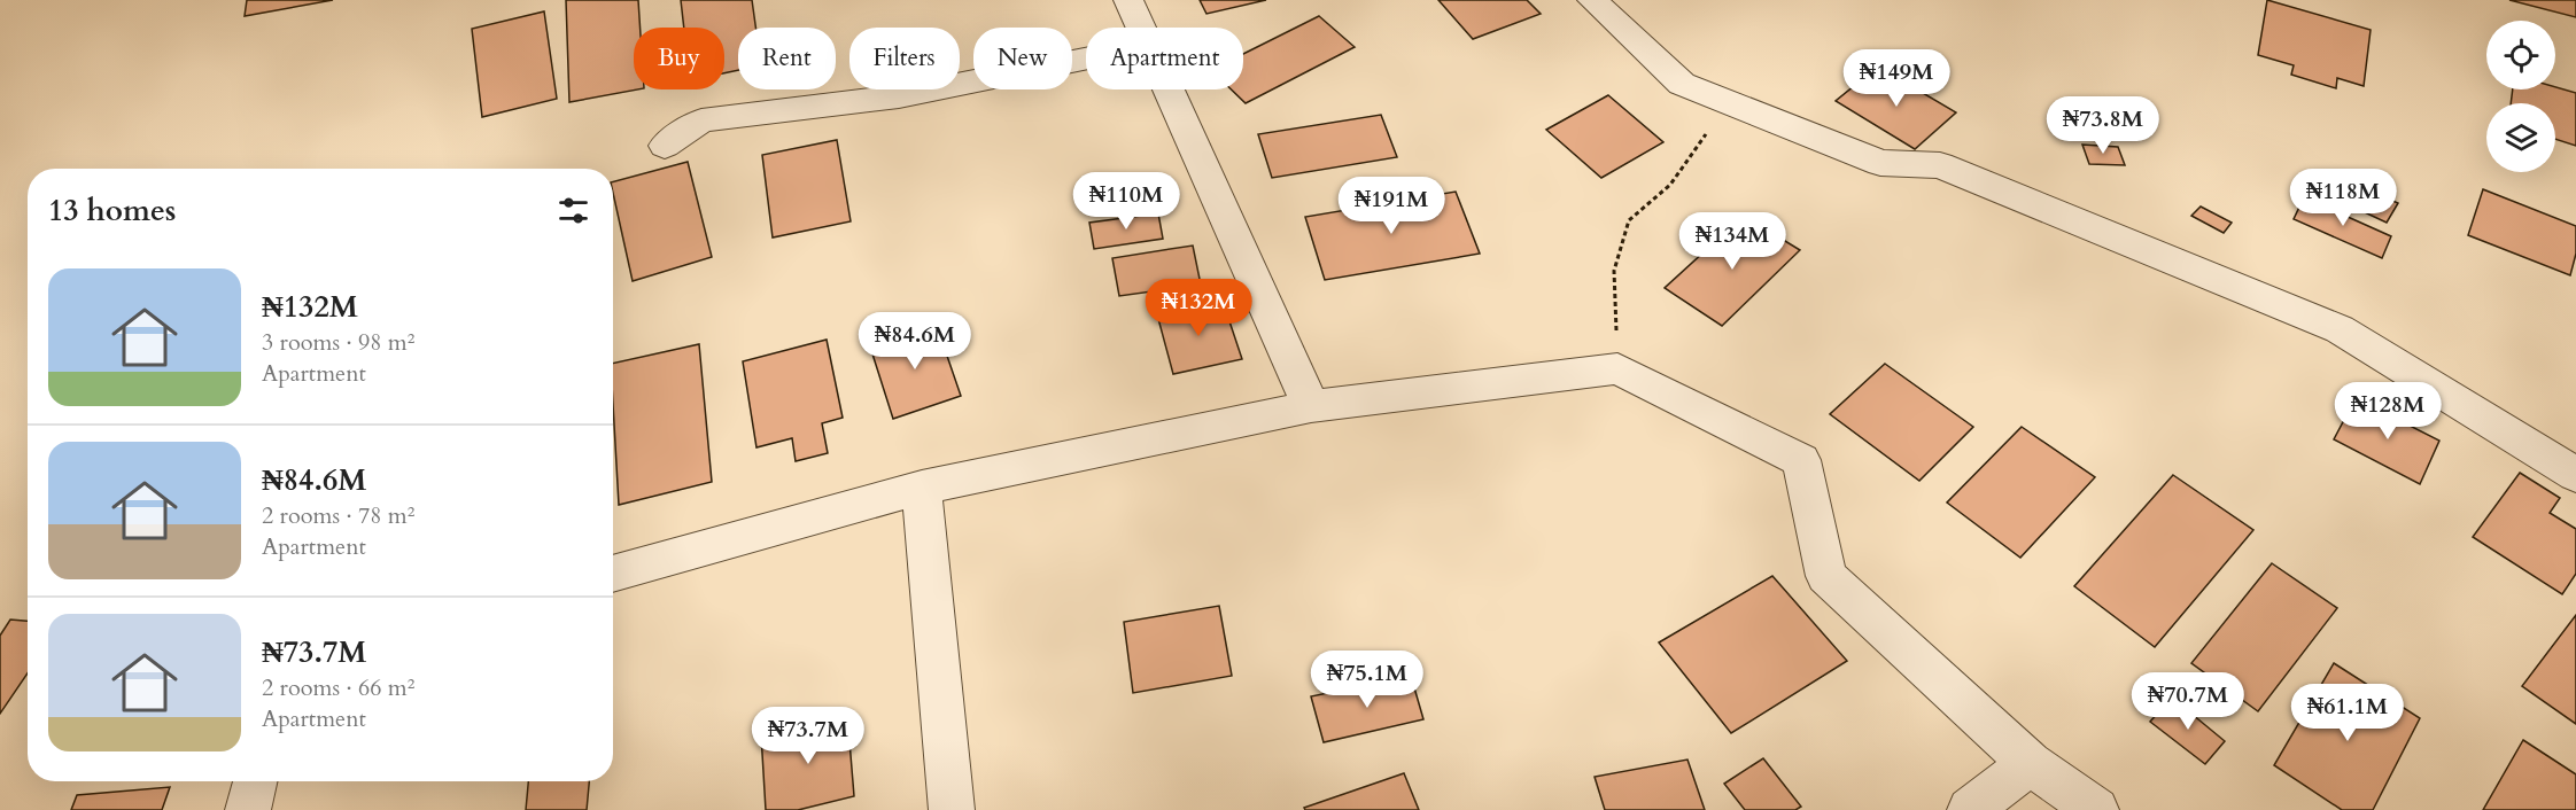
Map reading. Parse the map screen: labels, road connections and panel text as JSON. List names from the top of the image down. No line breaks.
{"page":{"chip":["Buy","Rent","Filters","New","Apartment"],"price":["₦149M","₦73.8M","₦118M","₦110M","₦191M","₦134M","₦132M","₦84.6M","₦128M","₦75.1M","₦70.7M","₦61.1M","₦73.7M"],"heading":"13 homes","list":[{"name":"₦132M","note":"3 rooms · 98 m² · Apartment"},{"name":"₦84.6M","note":"2 rooms · 78 m² · Apartment"},{"name":"₦73.7M","note":"2 rooms · 66 m² · Apartment"}]}}
